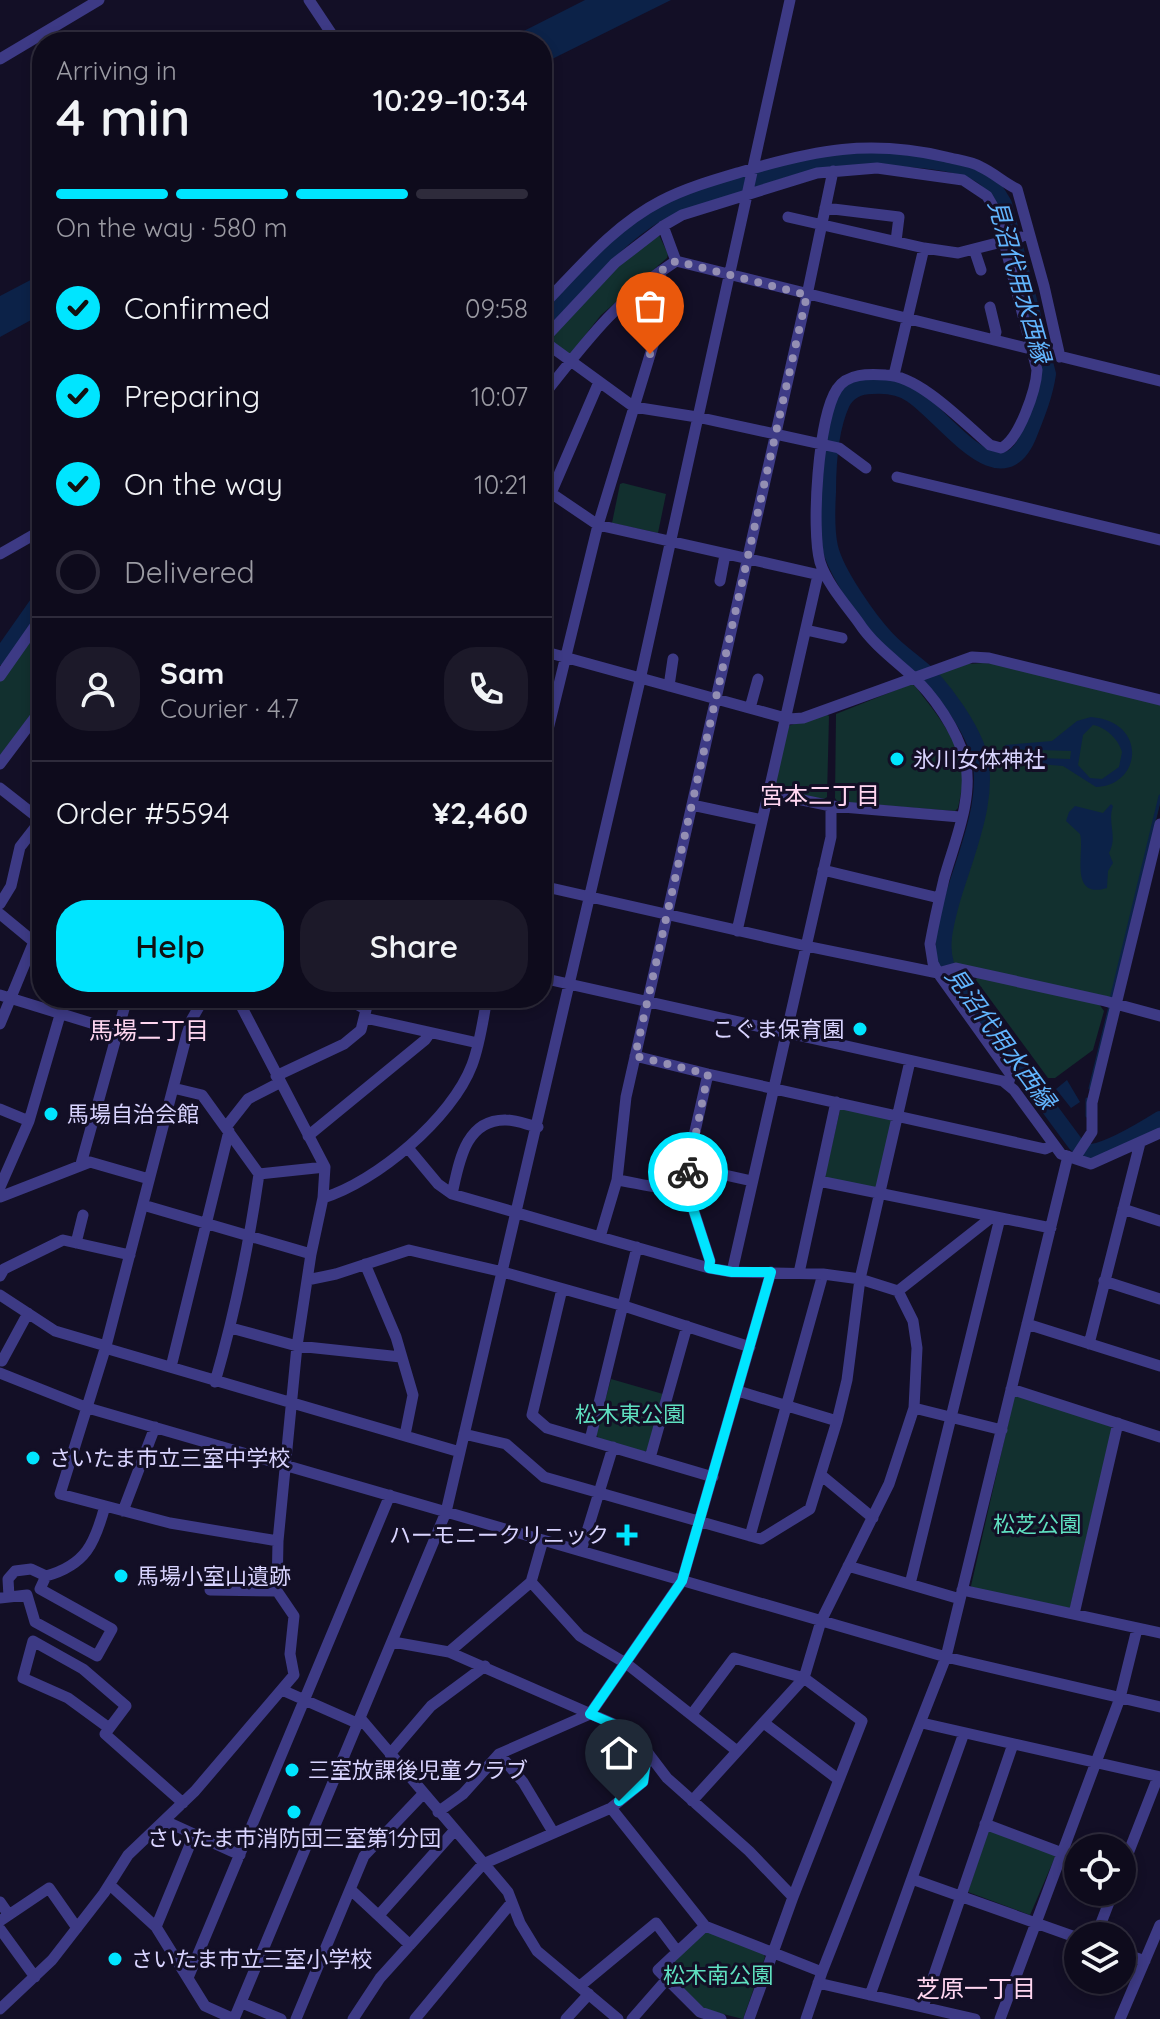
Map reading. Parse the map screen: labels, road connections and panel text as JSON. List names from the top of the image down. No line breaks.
{"districts":["宮本二丁目","馬場二丁目","芝原一丁目"],"water":["見沼代用水西縁"],"parks":["松木東公園","松芝公園","松木南公園"],"places":{"other":["氷川女体神社","こぐま保育園","馬場自治会館","さいたま市立三室中学校","馬場小室山遺跡","三室放課後児童クラブ","さいたま市消防団三室第1分団","さいたま市立三室小学校"],"health":["ハーモニークリニック"]},"page":{"heading":["4 min","Arriving in","10:29–10:34"],"panel":["Sam","Courier · 4.7","Order #5594","¥2,460"],"bar":"On the way · 580 m","list":[["Confirmed","09:58"],["Preparing","10:07"],["On the way","10:21"],"Delivered"],"buttons":["Help","Share"]}}
